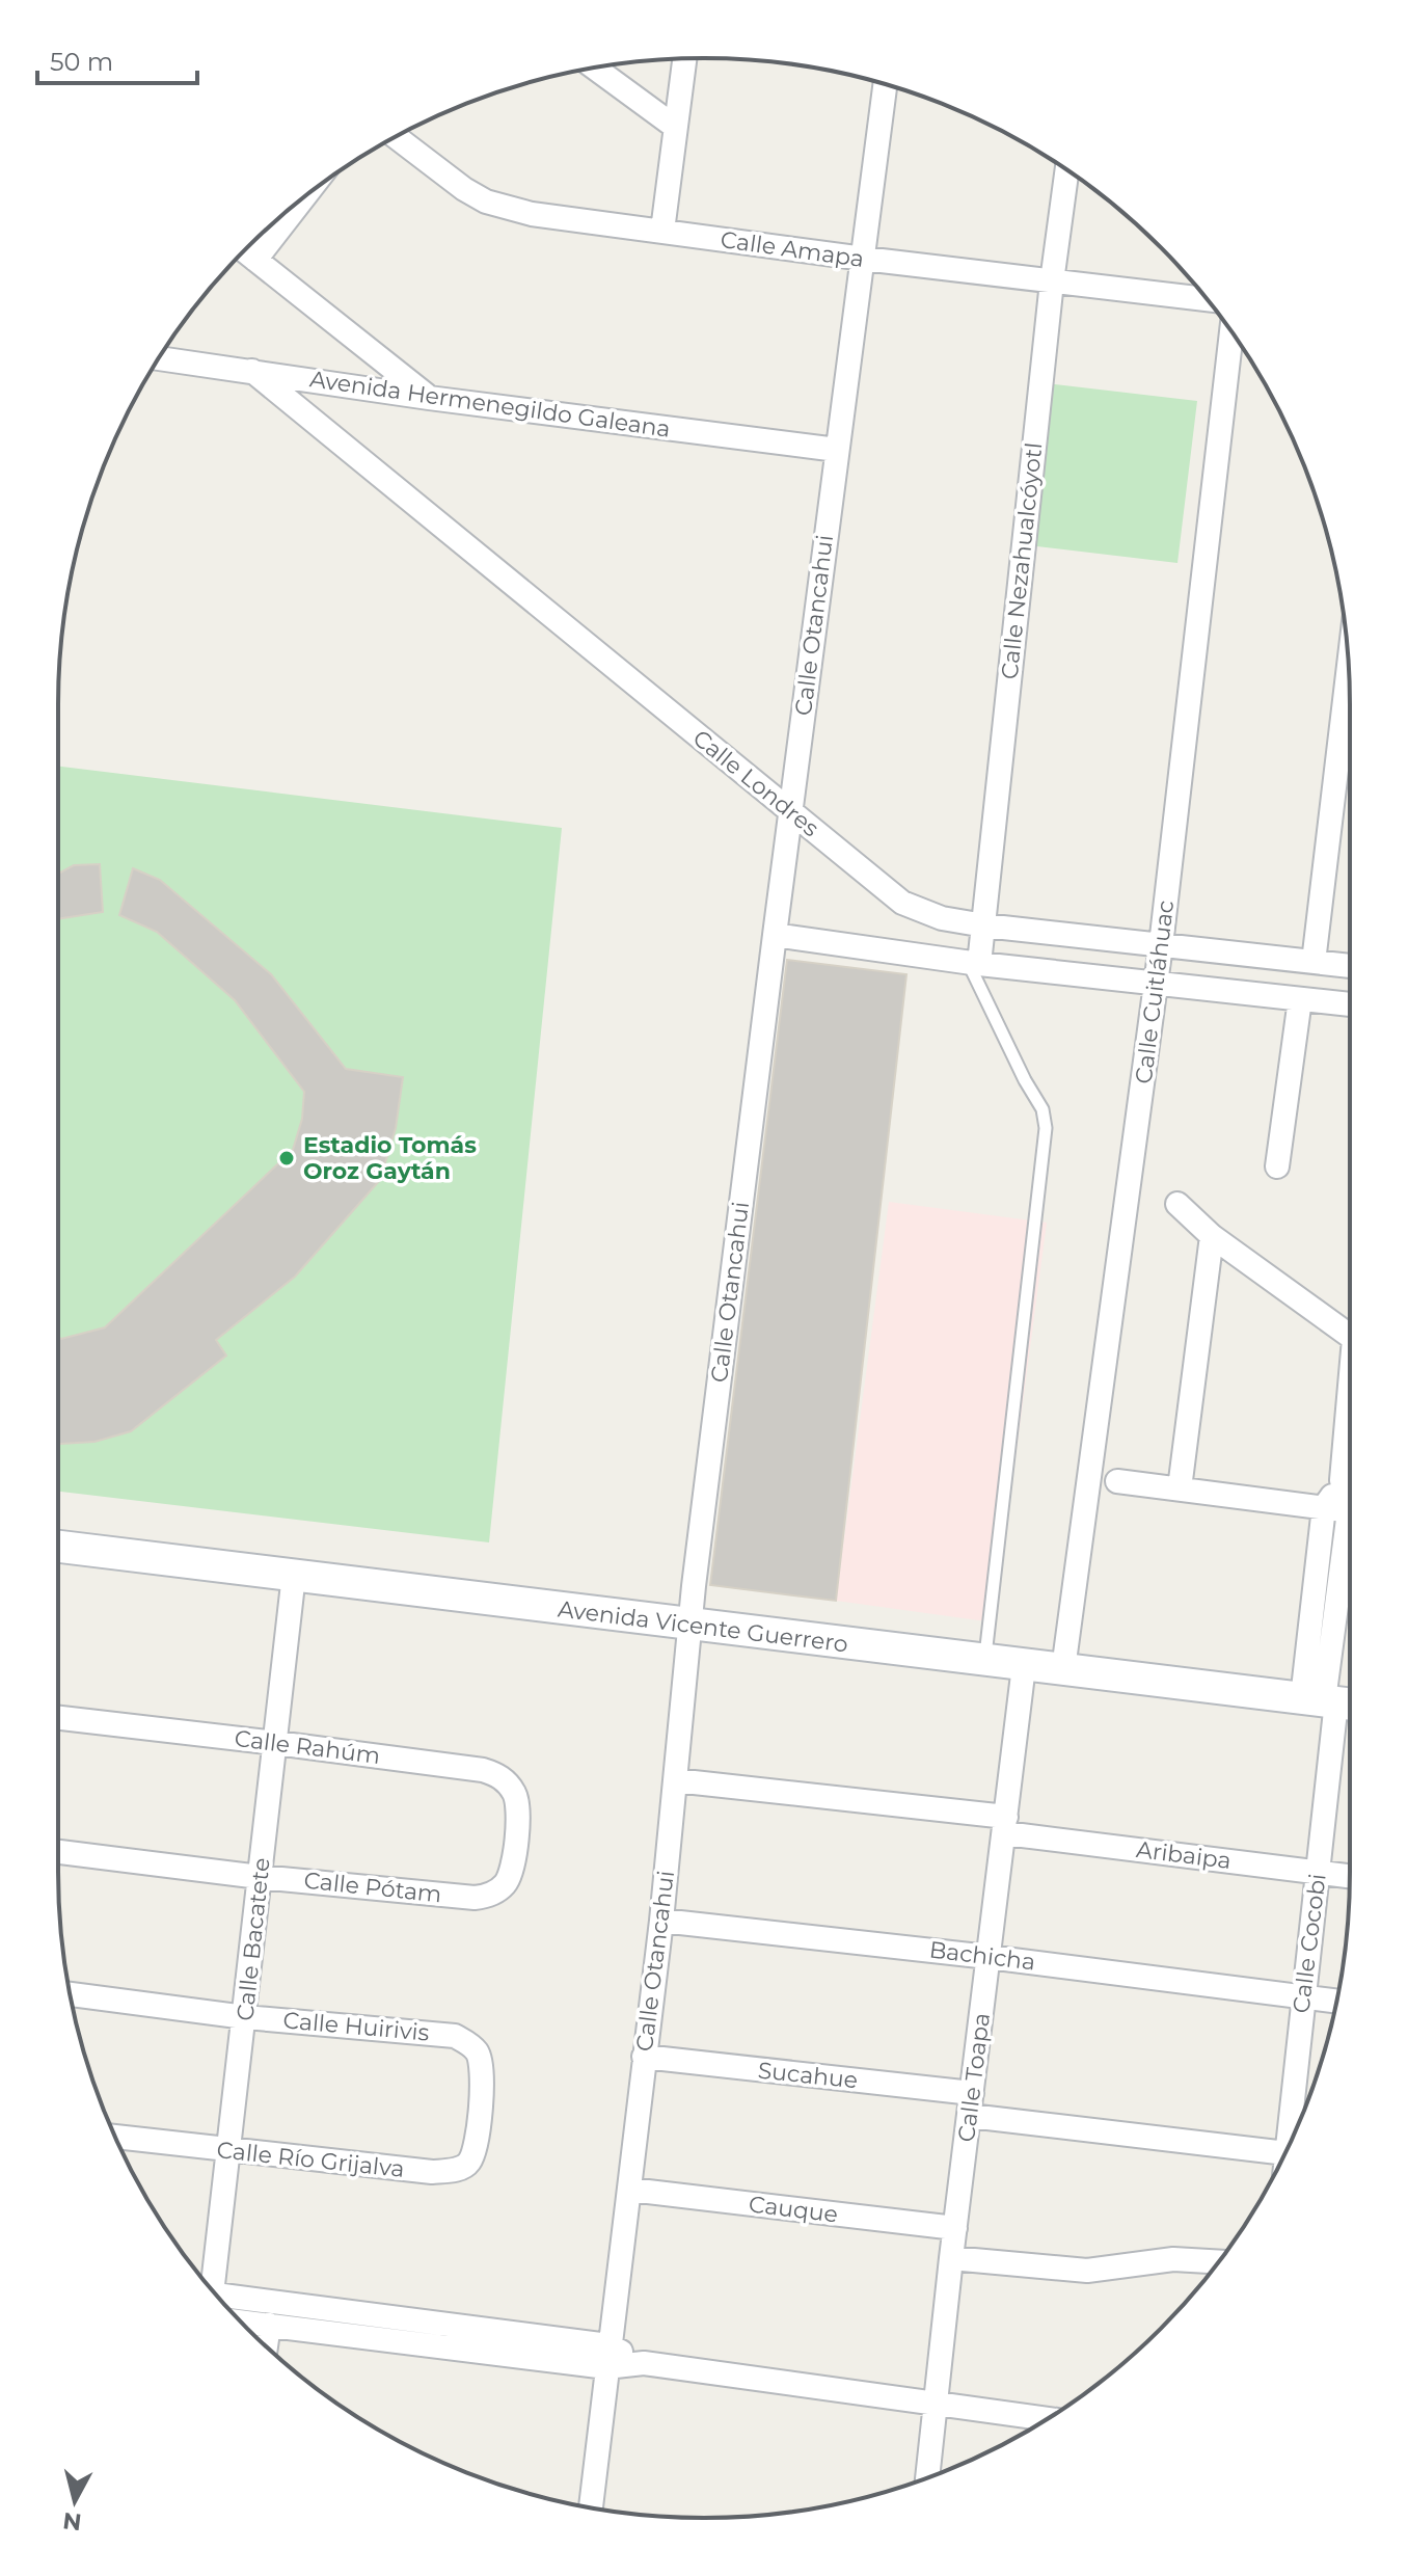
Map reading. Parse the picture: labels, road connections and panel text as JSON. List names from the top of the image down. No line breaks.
{"streets":{"main road":["Avenida Vicente Guerrero"],"street":["Calle Amapa","Avenida Hermenegildo Galeana","Calle Nezahualcóyotl","Calle Otancahui","Calle Londres","Calle Cuitláhuac","Calle Rahúm","Aribaipa","Calle Pótam","Calle Bacatete","Calle Cocobi","Bachicha","Calle Huirivis","Sucahue","Calle Toapa","Calle Río Grijalva","Cauque"]},"crossings":[["Calle Amapa","Calle Nezahualcóyotl"],["Calle Amapa","Calle Otancahui"],["Avenida Hermenegildo Galeana","Calle Otancahui"],["Avenida Hermenegildo Galeana","Calle Londres"],["Calle Nezahualcóyotl","Calle Londres"],["Calle Otancahui","Calle Londres"],["Calle Otancahui","Avenida Vicente Guerrero"],["Calle Otancahui","Aribaipa"],["Calle Otancahui","Bachicha"],["Calle Otancahui","Sucahue"],["Calle Otancahui","Cauque"],["Calle Londres","Calle Cuitláhuac"],["Calle Cuitláhuac","Avenida Vicente Guerrero"],["Avenida Vicente Guerrero","Calle Bacatete"],["Avenida Vicente Guerrero","Calle Cocobi"],["Avenida Vicente Guerrero","Calle Toapa"],["Calle Rahúm","Calle Pótam"],["Calle Rahúm","Calle Bacatete"],["Aribaipa","Calle Cocobi"],["Aribaipa","Calle Toapa"],["Calle Pótam","Calle Bacatete"],["Calle Bacatete","Calle Huirivis"],["Calle Bacatete","Calle Río Grijalva"],["Calle Cocobi","Bachicha"],["Bachicha","Calle Toapa"],["Calle Huirivis","Calle Río Grijalva"],["Sucahue","Calle Toapa"],["Calle Toapa","Cauque"]],"places":["Estadio Tomás Oroz Gaytán"],"scale_bar":"50 m","north":"bottom"}
